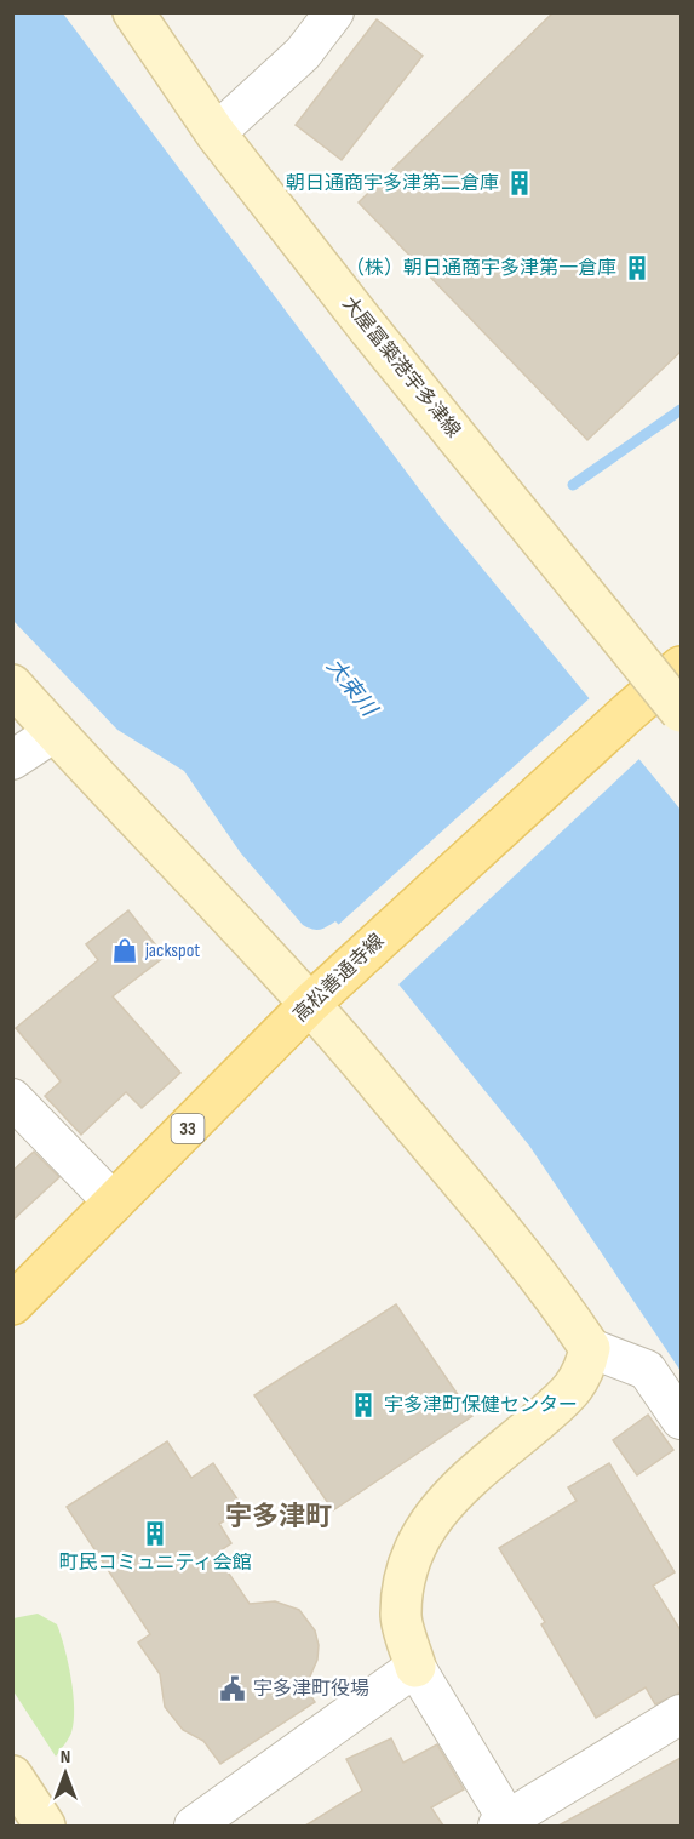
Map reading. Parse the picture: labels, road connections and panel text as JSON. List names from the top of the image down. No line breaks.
{"streets":{"main road":["高松善通寺線","33"],"street":["大屋冨築港宇多津線"]},"districts":["宇多津町"],"water":["大束川"],"places":{"building":["朝日通商宇多津第二倉庫","（株）朝日通商宇多津第一倉庫","宇多津町保健センター","町民コミュニティ会館"],"shop":["jackspot"],"public building":["宇多津町役場"]},"north":"top"}
